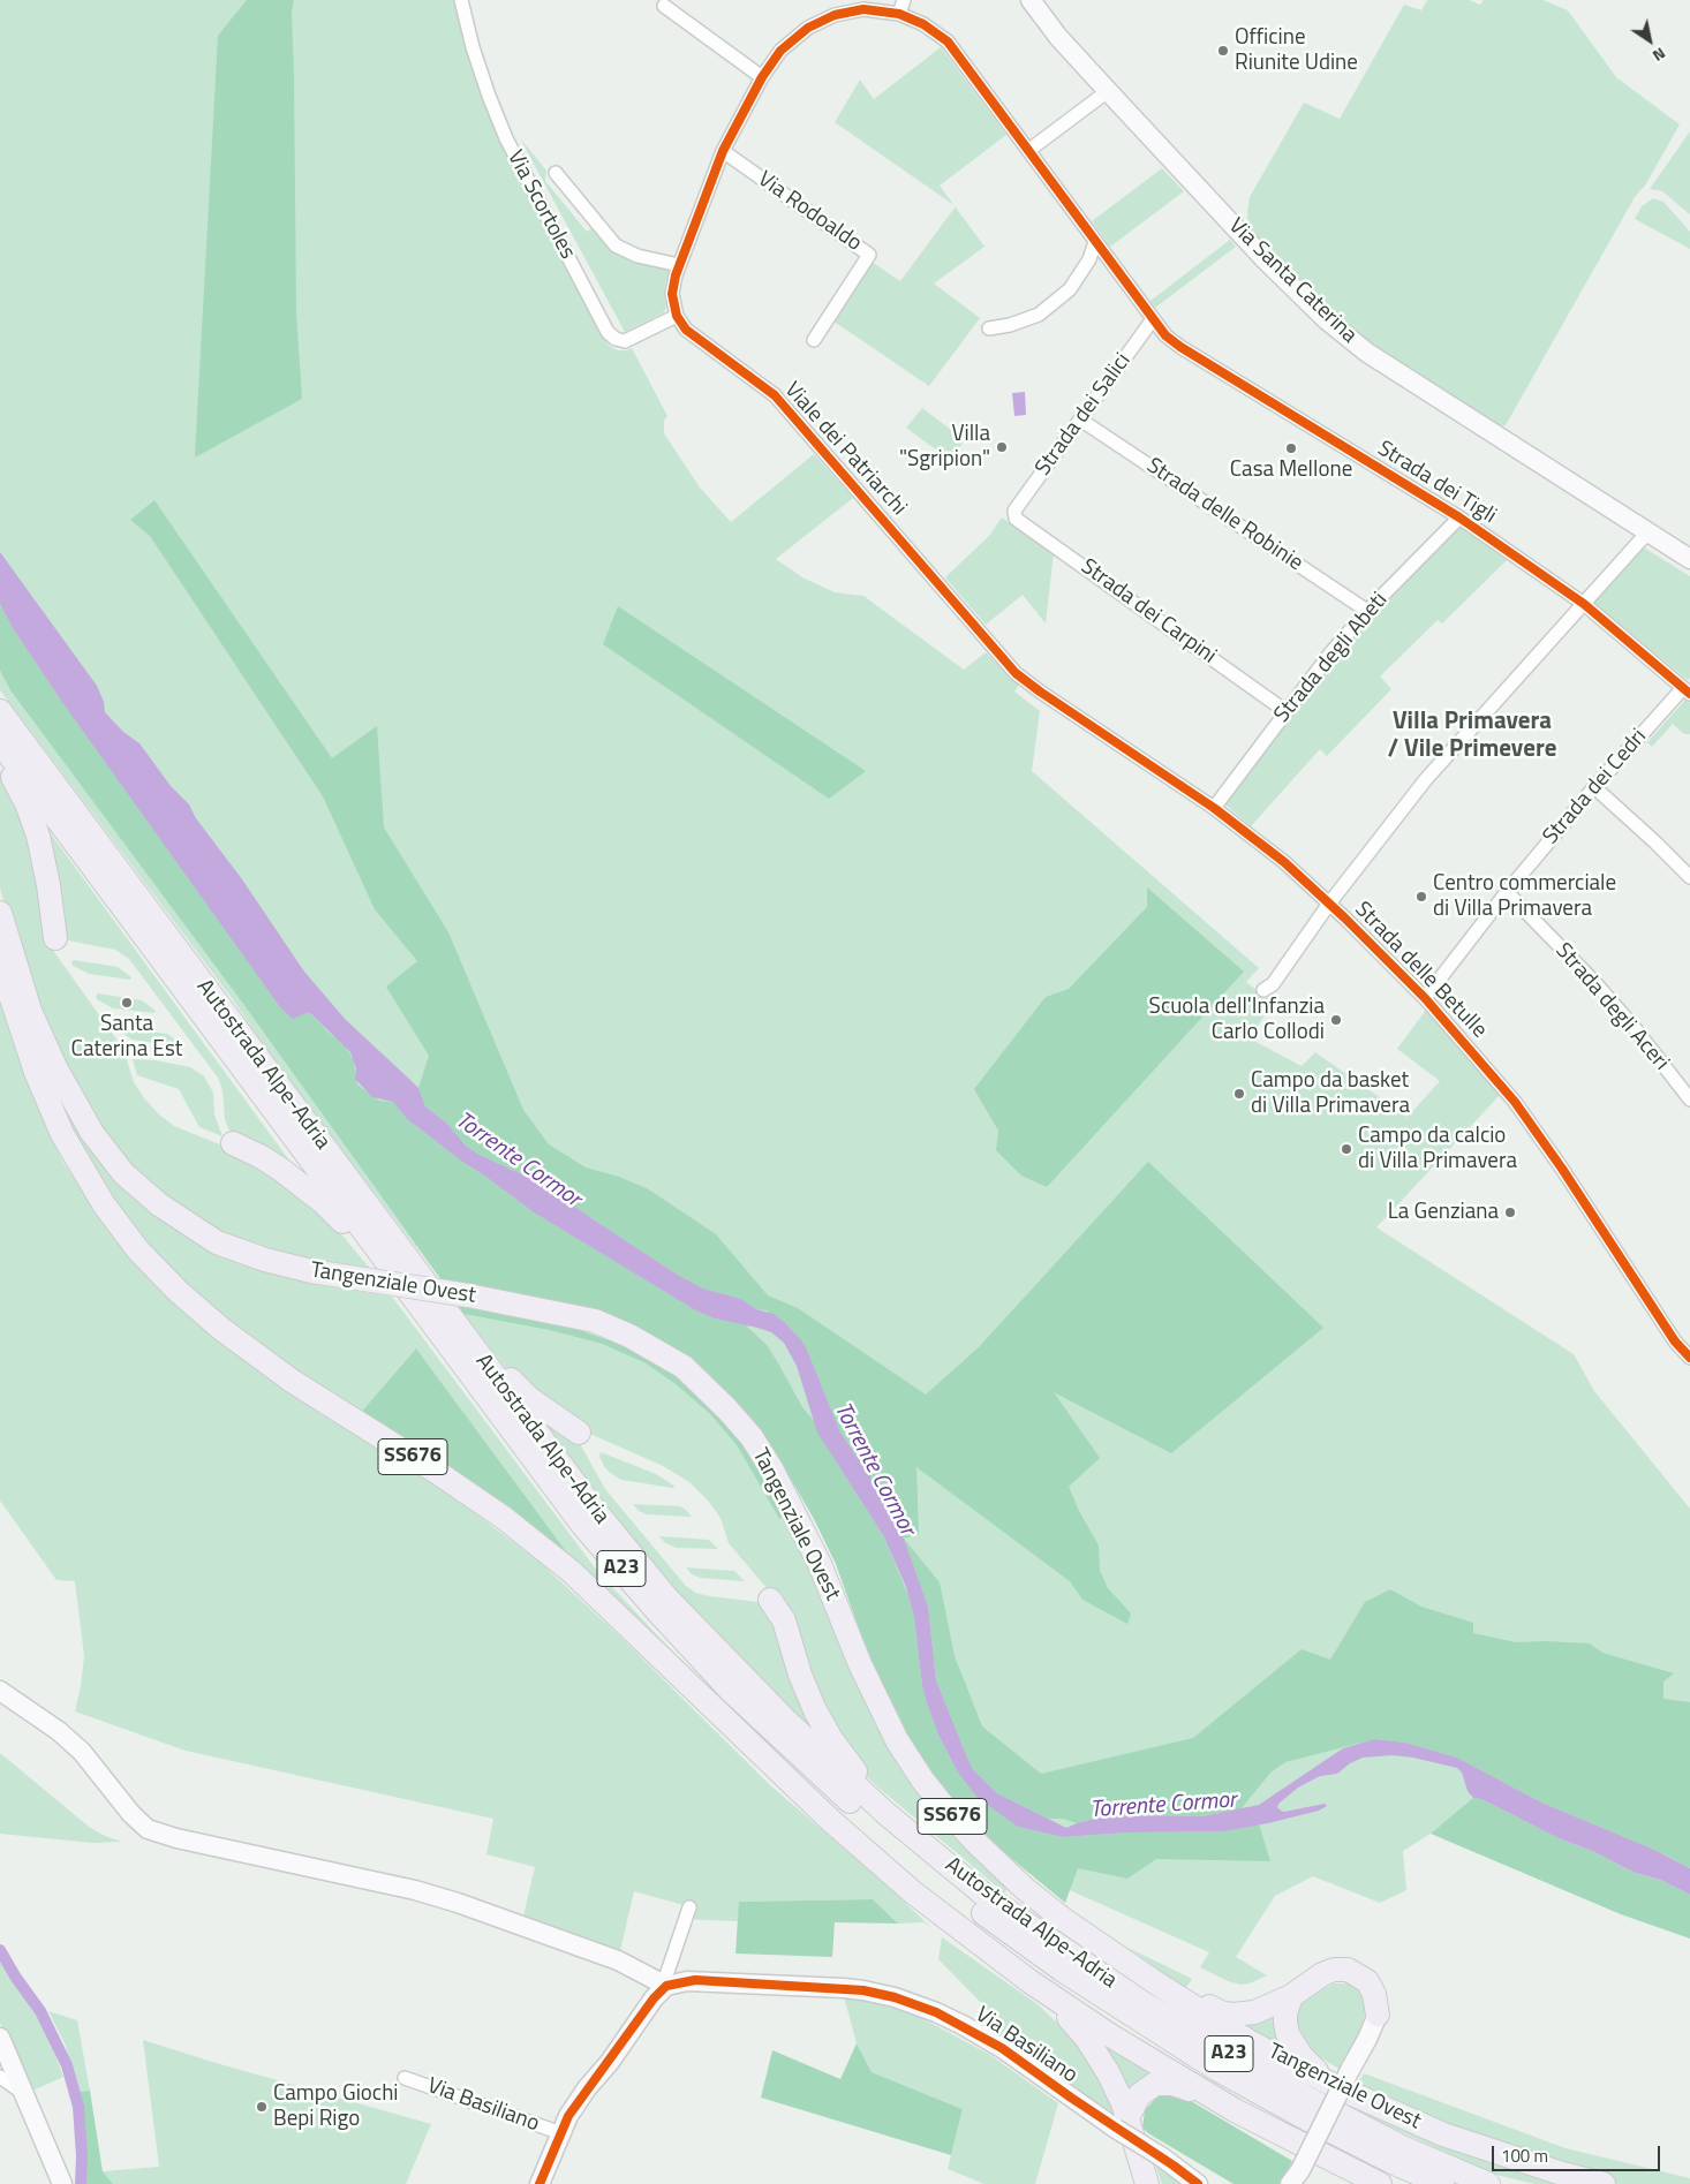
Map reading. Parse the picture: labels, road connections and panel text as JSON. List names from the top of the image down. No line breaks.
{"streets":{"highway":["Autostrada Alpe-Adria","Tangenziale Ovest","SS676","A23"],"street":["Via Scortoles","Via Rodoaldo","Via Santa Caterina","Strada dei Salici","Viale dei Patriarchi","Strada dei Tigli","Strada delle Robinie","Strada dei Carpini","Strada degli Abeti","Strada dei Cedri","Strada delle Betulle","Strada degli Aceri","Via Basiliano"]},"crossings":[["Via Scortoles","Viale dei Patriarchi"],["Strada dei Salici","Strada dei Tigli"],["Strada dei Salici","Strada delle Robinie"],["Strada dei Salici","Strada dei Carpini"],["Viale dei Patriarchi","Strada delle Betulle"],["Strada dei Tigli","Strada degli Abeti"],["Strada dei Tigli","Strada dei Cedri"],["Strada delle Robinie","Strada degli Abeti"],["Strada dei Carpini","Strada degli Abeti"],["Strada degli Abeti","Strada delle Betulle"],["Strada dei Cedri","Strada delle Betulle"],["Strada dei Cedri","Strada degli Aceri"]],"districts":["Villa Primavera / Vile Primevere"],"water":["Torrente Cormor"],"places":["Officine Riunite Udine","Villa \"Sgripion\"","Casa Mellone","Centro commerciale di Villa Primavera","Santa Caterina Est","Scuola dell'Infanzia Carlo Collodi","Campo da basket di Villa Primavera","Campo da calcio di Villa Primavera","La Genziana","Campo Giochi Bepi Rigo"],"scale_bar":"100 m","north":"bottom right"}
